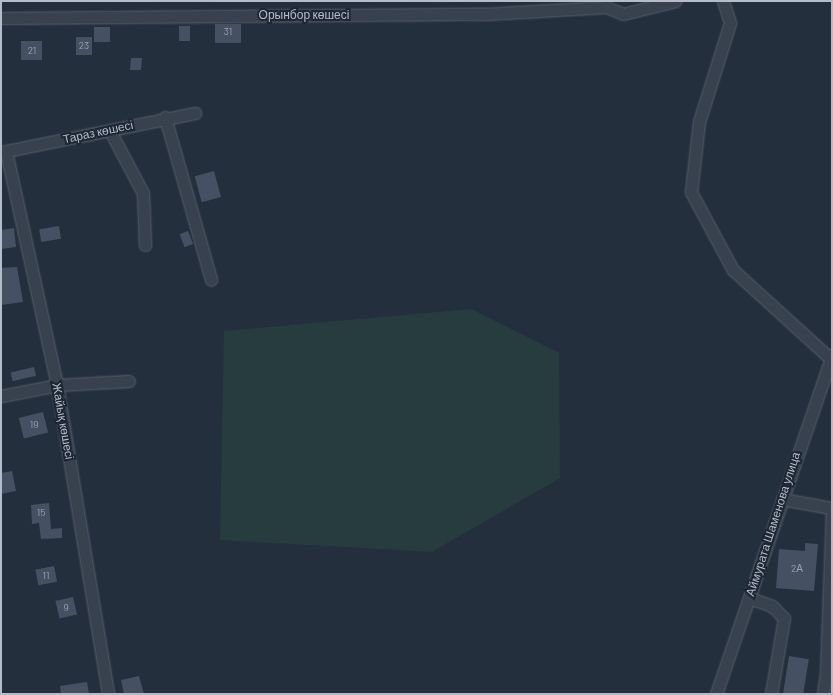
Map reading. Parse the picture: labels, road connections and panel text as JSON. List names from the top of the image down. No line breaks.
{"streets":{"street":["Орынбор көшесі","Тараз көшесі","Жайық көшесі","Аймурата Шаменова улица"]},"crossings":[["Тараз көшесі","Жайық көшесі"]],"house_numbers":["31","23","21","19","15","2А","11","9"]}
